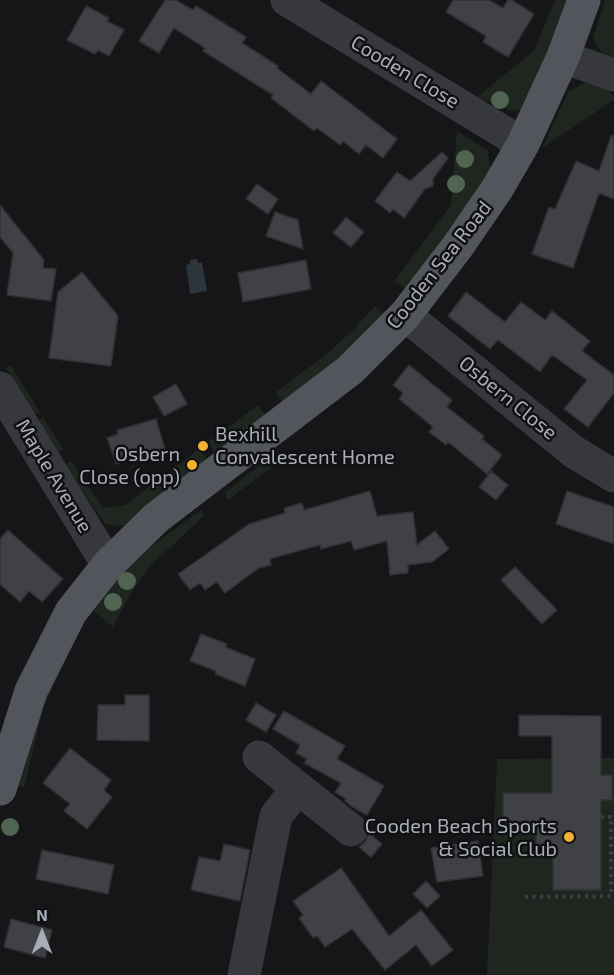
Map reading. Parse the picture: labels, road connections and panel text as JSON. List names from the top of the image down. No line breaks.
{"streets":{"main road":["Cooden Sea Road"],"street":["Cooden Close","Osbern Close","Maple Avenue"]},"crossings":[["Cooden Close","Cooden Sea Road"],["Cooden Sea Road","Osbern Close"],["Cooden Sea Road","Maple Avenue"]],"places":["Bexhill Convalescent Home","Osbern Close (opp)","Cooden Beach Sports & Social Club"],"north":"top"}
